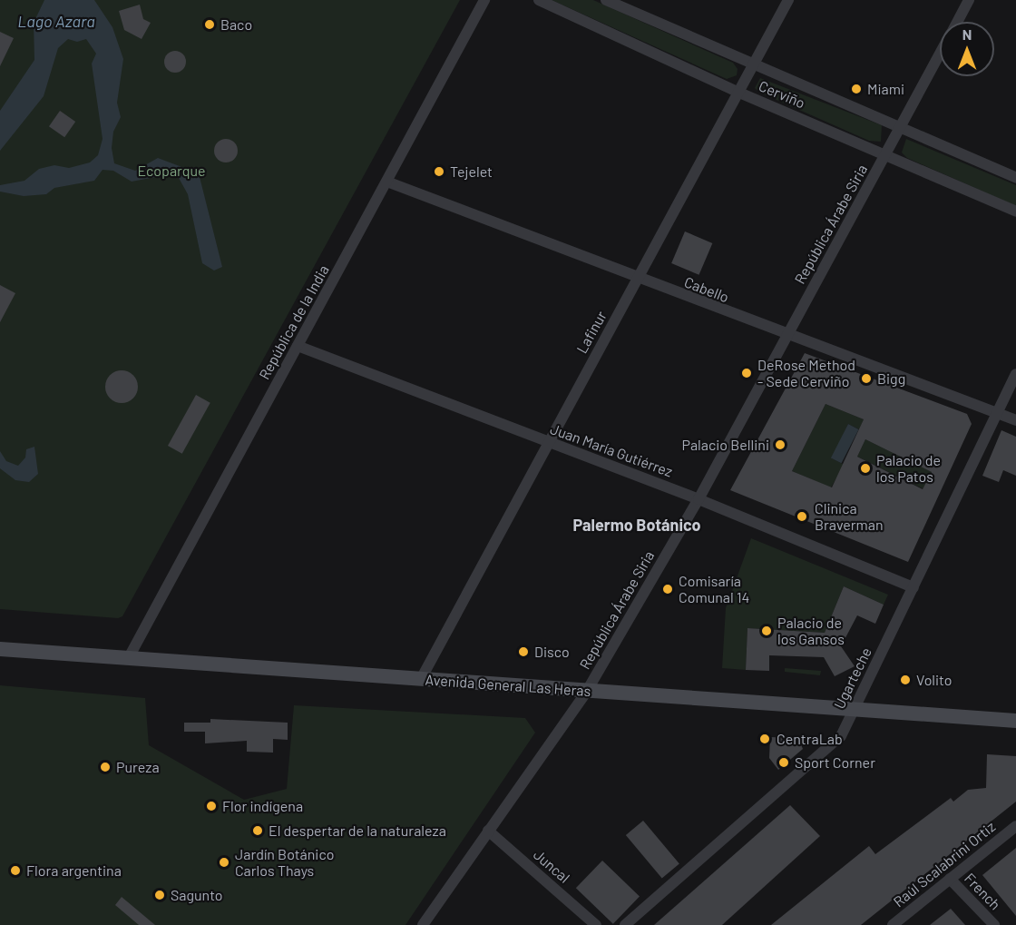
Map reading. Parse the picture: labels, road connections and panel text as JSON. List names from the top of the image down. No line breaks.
{"streets":{"main road":["Avenida General Las Heras"],"street":["Cerviño","República Árabe Siria","Cabello","República de la India","Lafinur","Juan María Gutiérrez","Ugarteche","Raúl Scalabrini Ortiz","Juncal","French"]},"crossings":[["Cerviño","República Árabe Siria"],["Cerviño","Lafinur"],["República Árabe Siria","Cabello"],["República Árabe Siria","Juan María Gutiérrez"],["República Árabe Siria","Avenida General Las Heras"],["República Árabe Siria","Juncal"],["Cabello","República de la India"],["Cabello","Lafinur"],["Cabello","Ugarteche"],["República de la India","Juan María Gutiérrez"],["República de la India","Avenida General Las Heras"],["Lafinur","Juan María Gutiérrez"],["Lafinur","Avenida General Las Heras"],["Juan María Gutiérrez","Ugarteche"],["Ugarteche","Avenida General Las Heras"],["Raúl Scalabrini Ortiz","French"]],"districts":["Palermo Botánico"],"water":["Lago Azara"],"parks":["Ecoparque"],"places":["Baco","Miami","Tejelet","DeRose Method - Sede Cerviño","Bigg","Palacio Bellini","Palacio de los Patos","Clinica Braverman","Comisaría Comunal 14","Palacio de los Gansos","Disco","Volito","CentraLab","Sport Corner","Pureza","Flor indígena","El despertar de la naturaleza","Jardín Botánico Carlos Thays","Flora argentina","Sagunto"],"north":"top"}
